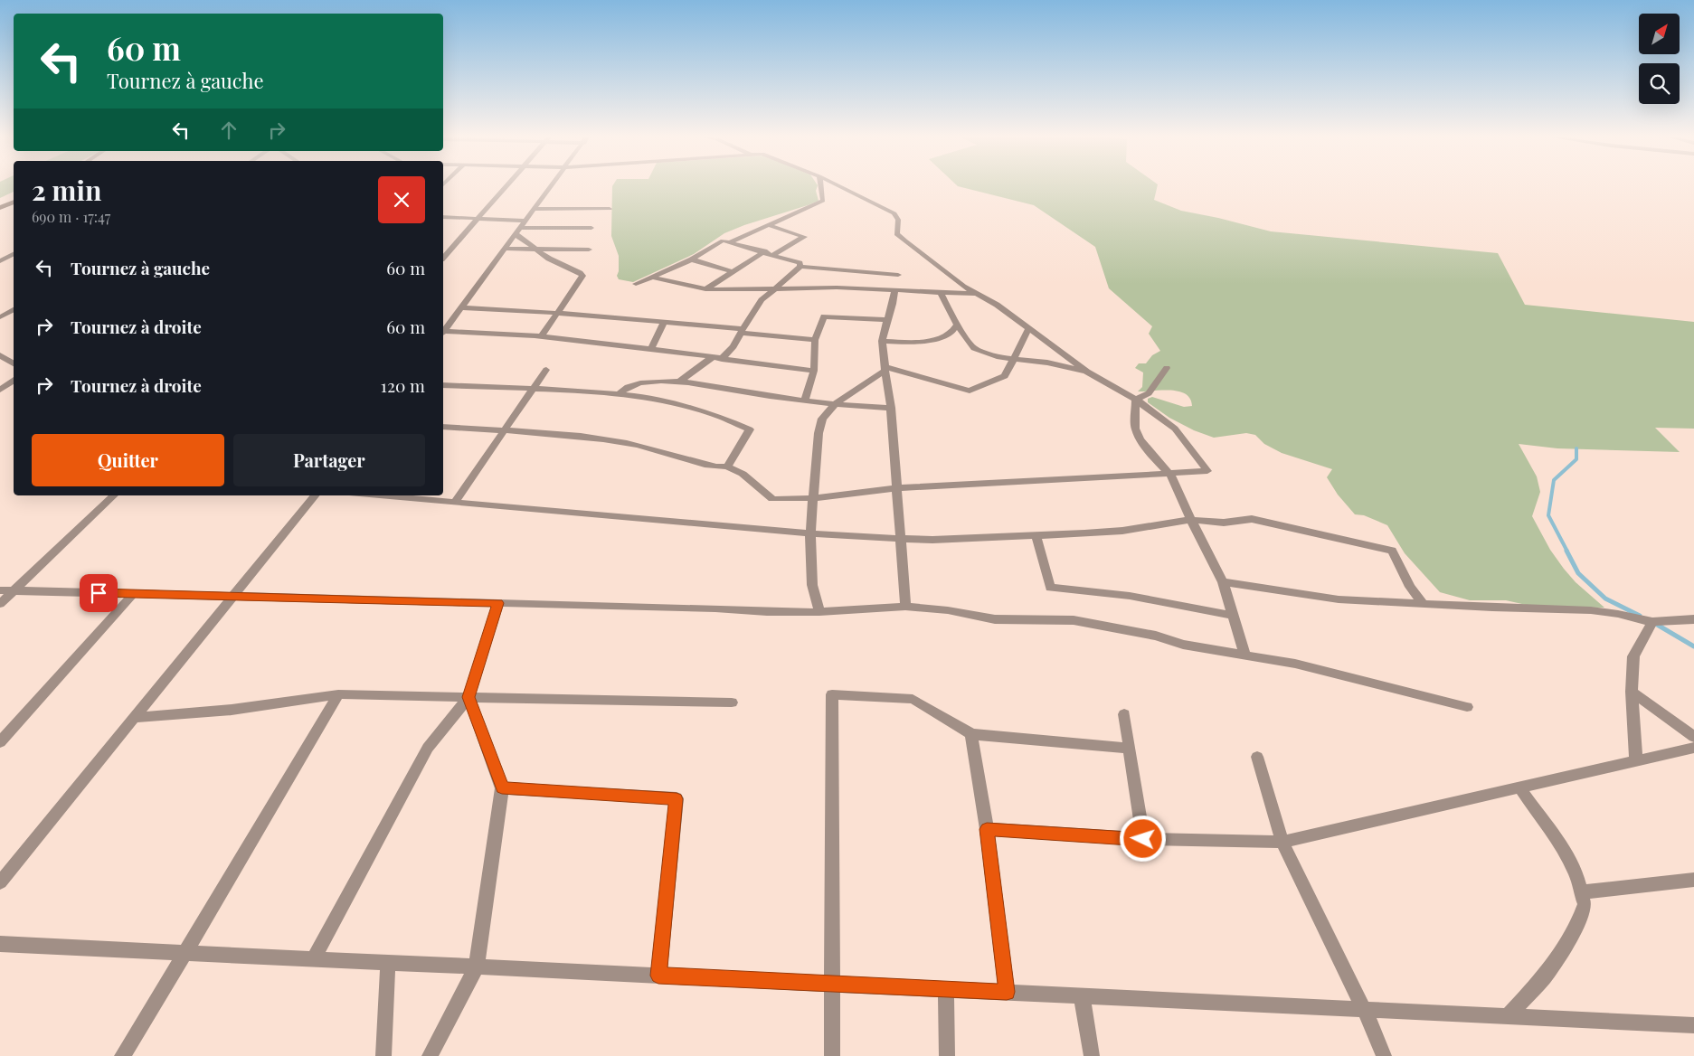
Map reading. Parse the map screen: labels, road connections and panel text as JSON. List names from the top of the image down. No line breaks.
{"north":"top right","page":{"turn":["60 m","Tournez à gauche"],"heading":["2 min","690 m · 17:47"],"list":[{"name":"Tournez à gauche","value":"60 m"},{"name":"Tournez à droite","value":"60 m"},{"name":"Tournez à droite","value":"120 m"}],"buttons":["Quitter","Partager"]}}
